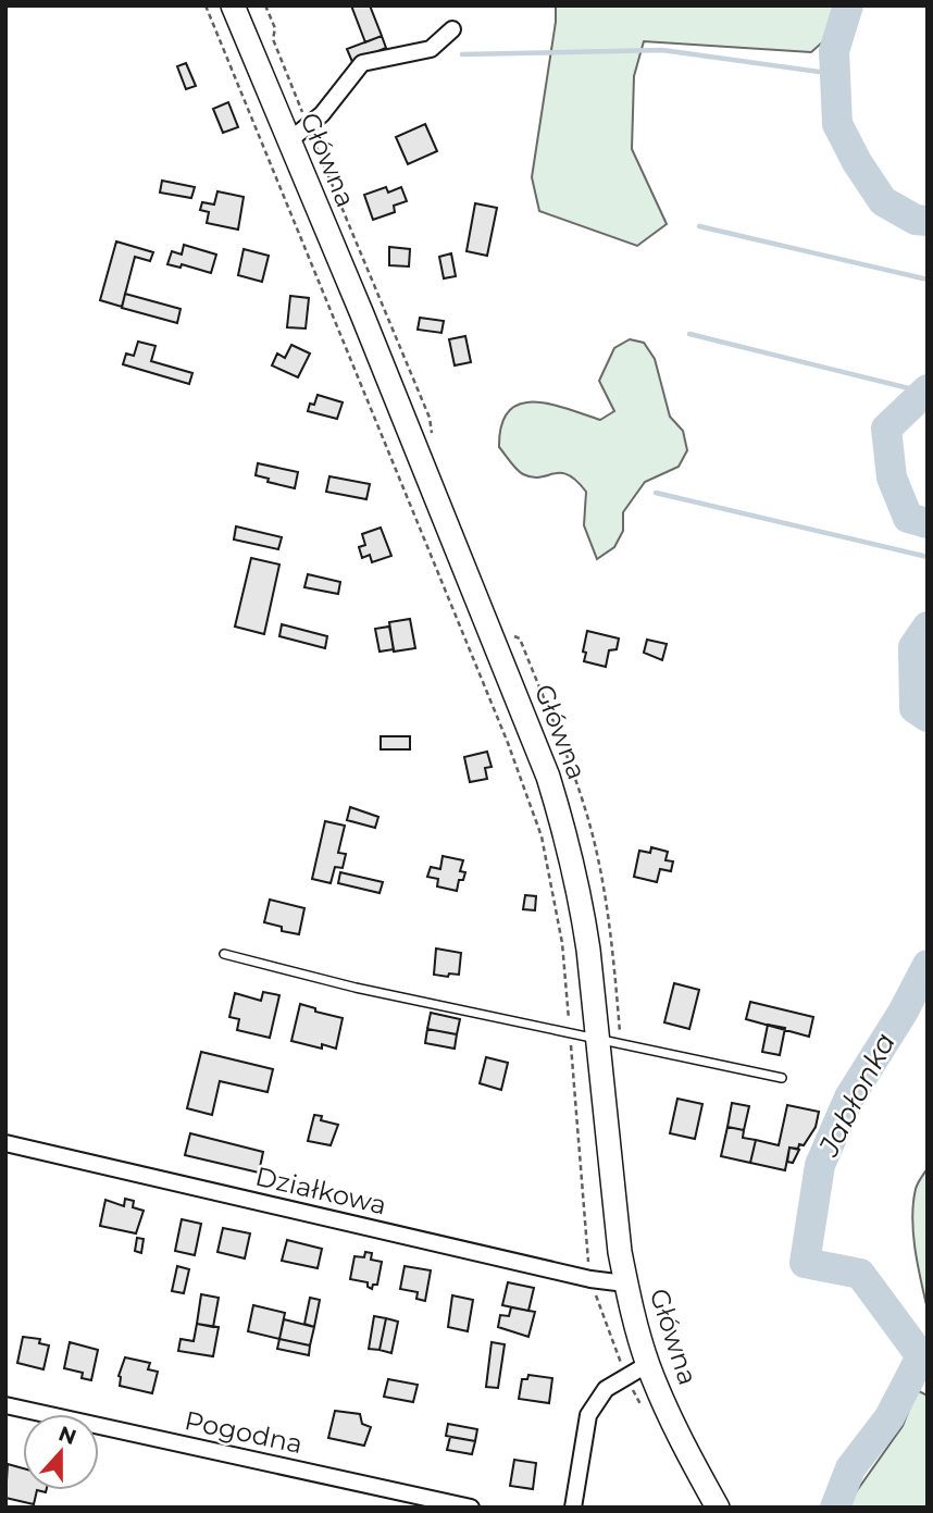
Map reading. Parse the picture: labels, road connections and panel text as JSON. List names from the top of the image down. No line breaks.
{"streets":{"main road":["Główna"],"street":["Działkowa","Pogodna"]},"crossings":[["Główna","Działkowa"]],"water":["Jabłonka"],"north":"top"}
